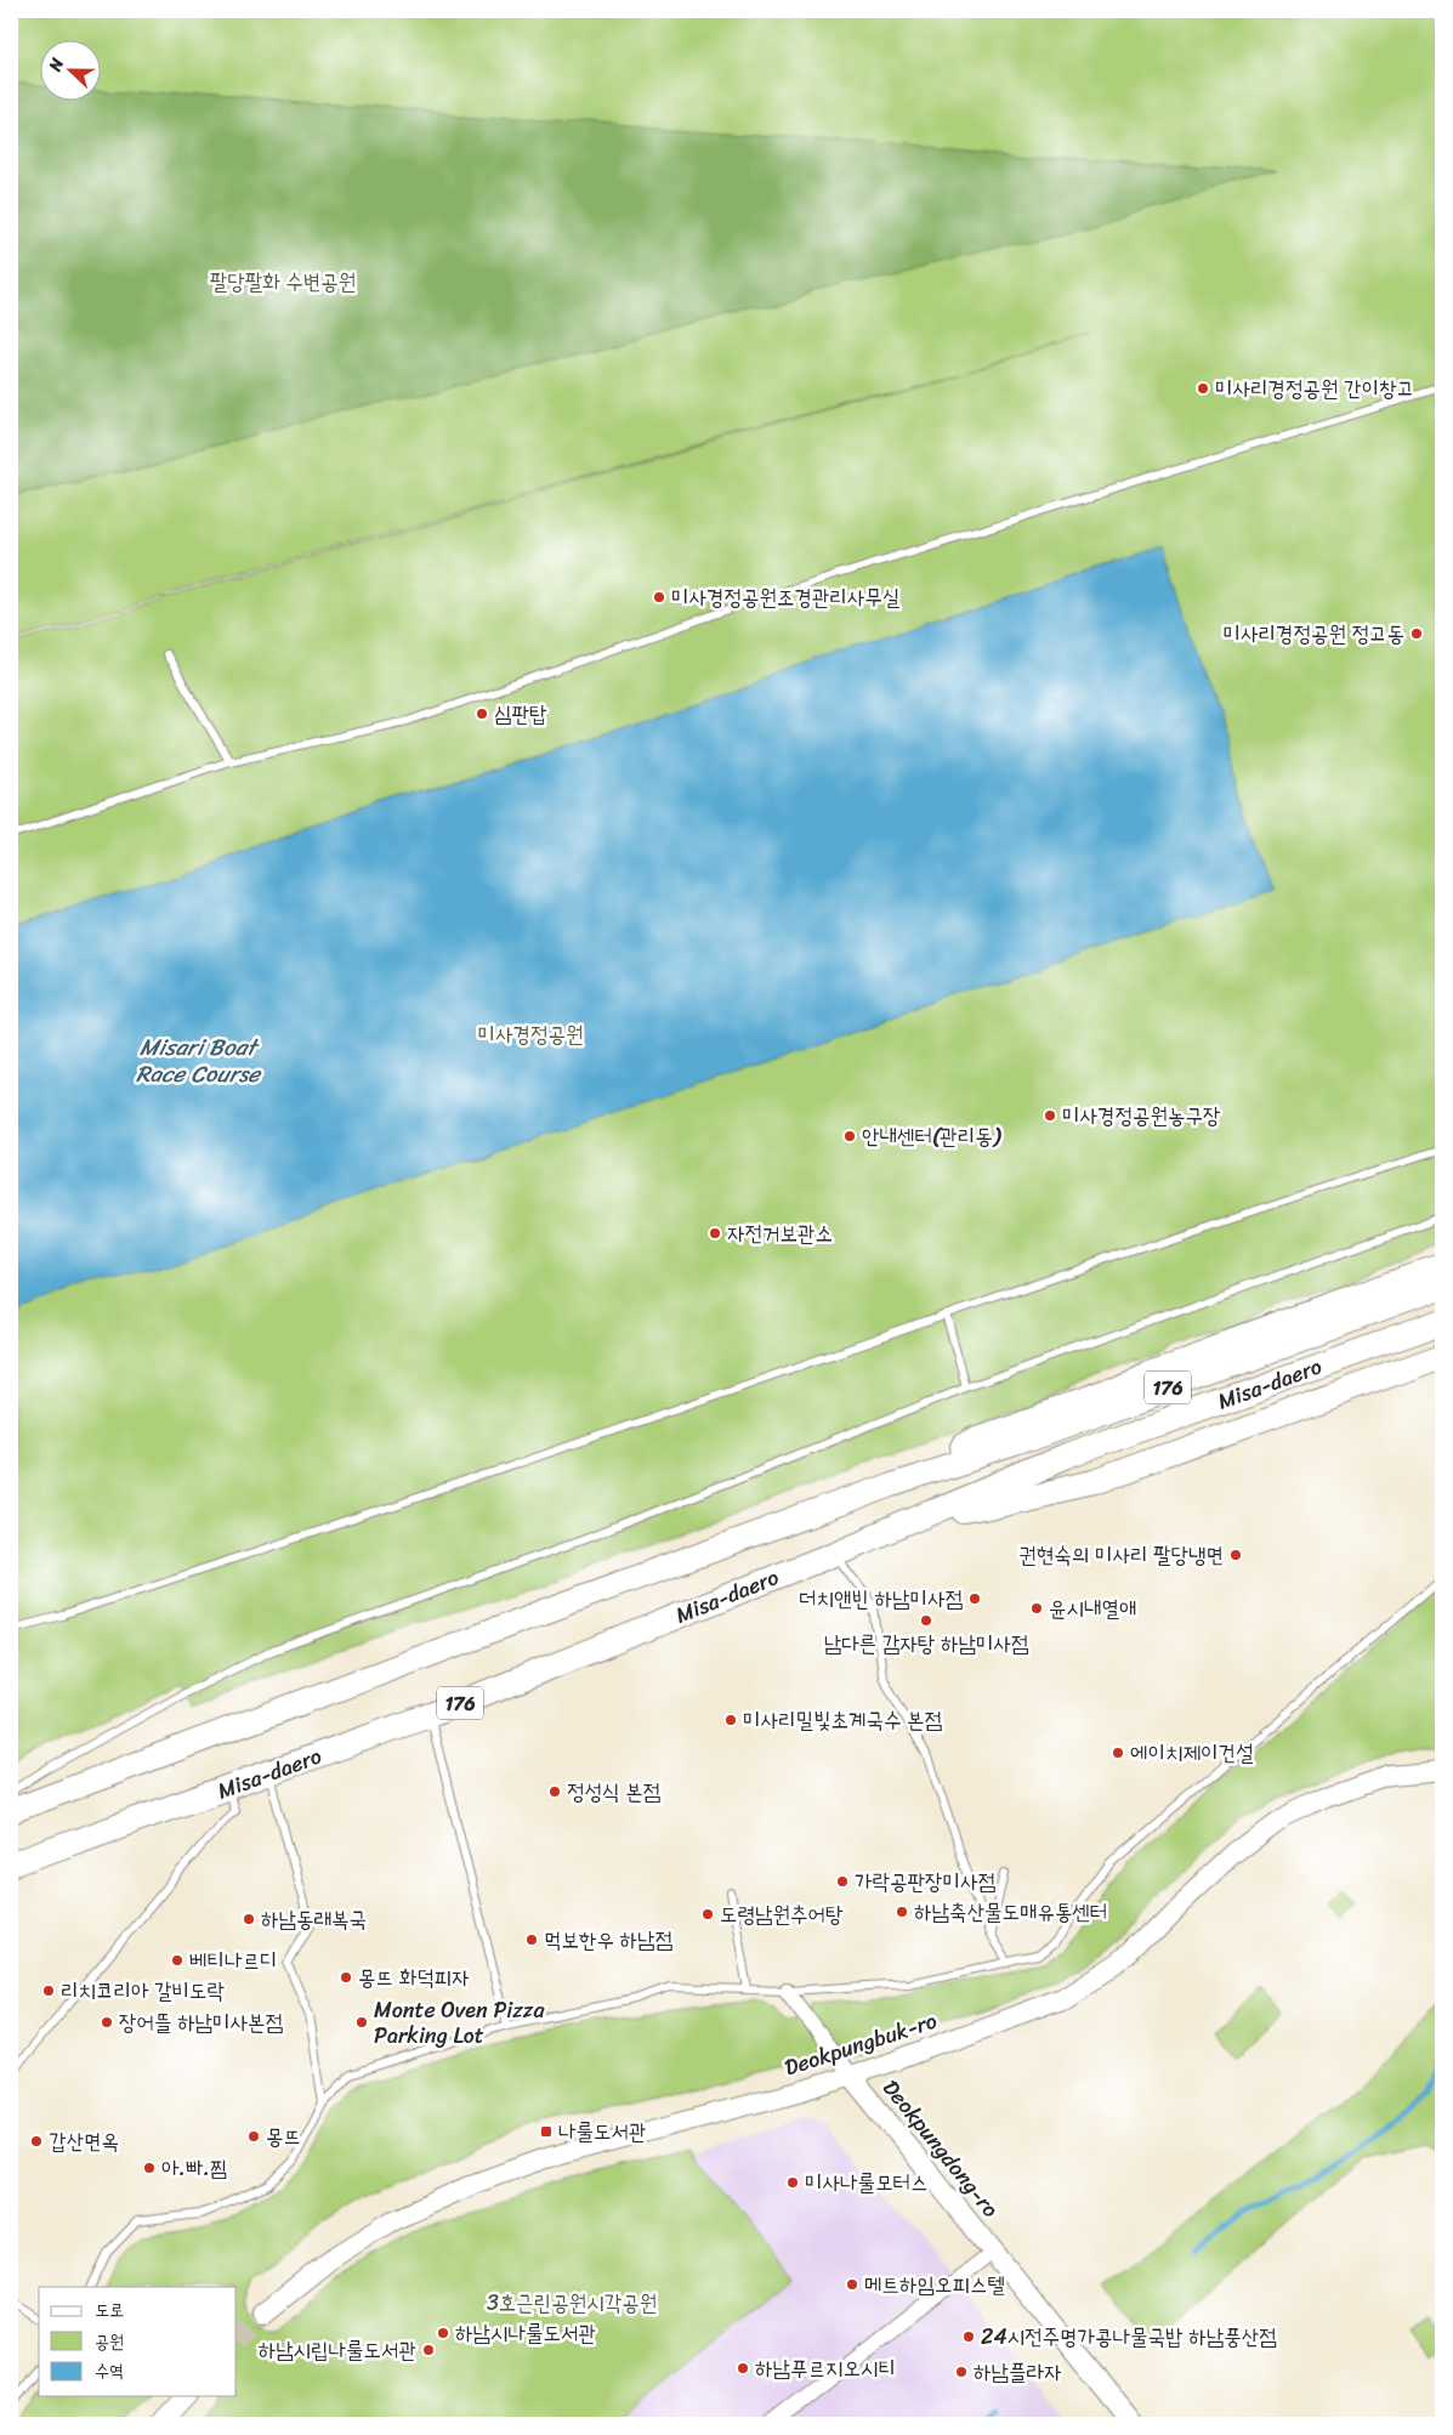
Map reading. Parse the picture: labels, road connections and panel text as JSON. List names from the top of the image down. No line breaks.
{"streets":{"main road":["Misa-daero","176"],"street":["Deokpungbuk-ro","Deokpungdong-ro"]},"crossings":[["Deokpungbuk-ro","Deokpungdong-ro"]],"water":["Misari Boat Race Course"],"parks":["팔당팔화 수변공원","미사경정공원","3호근린공원시각공원"],"places":{"other":["미사리경정공원 간이창고","미사경정공원조경관리사무실","미사리경정공원 정고동","심판탑","미사경정공원농구장","안내센터(관리동)","자전거보관소","권현숙의 미사리 팔당냉면","더치앤빈 하남미사점","윤시내열애","남다른 감자탕 하남미사점","미사리밀빛초계국수 본점","에이치제이건설","정성식 본점","가락공판장미사점","하남축산물도매유통센터","도령남원추어탕","하남동래복국","먹보한우 하남점","베티나르디","몽뜨 화덕피자","리치코리아 갈비도락","장어뜰 하남미사본점","Monte Oven Pizza Parking Lot","몽뜨","갑산면옥","아.빠.찜","미사나룰모터스","메트하임오피스텔","하남시나룰도서관","24시전주명가콩나물국밥 하남풍산점","하남시립나룰도서관","하남푸르지오시티","하남플라자"],"transit":["나룰도서관"]},"legend":["도로","공원","수역"],"north":"left"}
